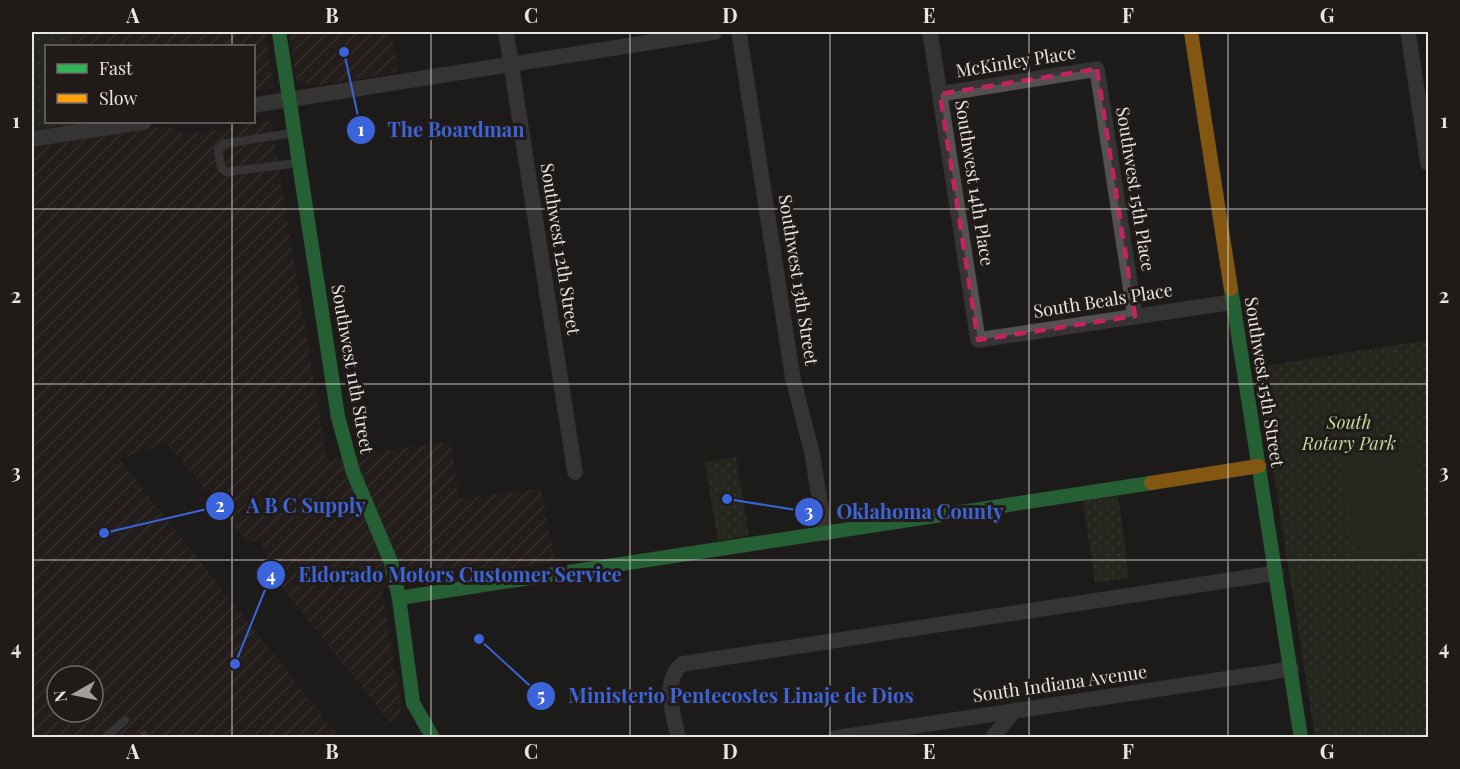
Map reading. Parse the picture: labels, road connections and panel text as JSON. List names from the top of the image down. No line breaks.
{"streets":{"street":["McKinley Place","Southwest 14th Place","Southwest 15th Place","Southwest 12th Street","Southwest 13th Street","South Beals Place","Southwest 11th Street","Southwest 15th Street","South Indiana Avenue"]},"crossings":[["McKinley Place","Southwest 14th Place"],["McKinley Place","Southwest 15th Place"],["Southwest 14th Place","South Beals Place"],["Southwest 15th Place","South Beals Place"],["South Beals Place","Southwest 15th Street"],["Southwest 15th Street","South Indiana Avenue"]],"parks":["South Rotary Park"],"places":["The Boardman","Oklahoma County","A B C Supply","Ministerio Pentecostes Linaje de Dios","Eldorado Motors Customer Service"],"legend":["Fast","Slow"],"north":"left","grid":{"columns":["A","B","C","D","E","F","G"],"rows":["1","2","3","4"]}}
